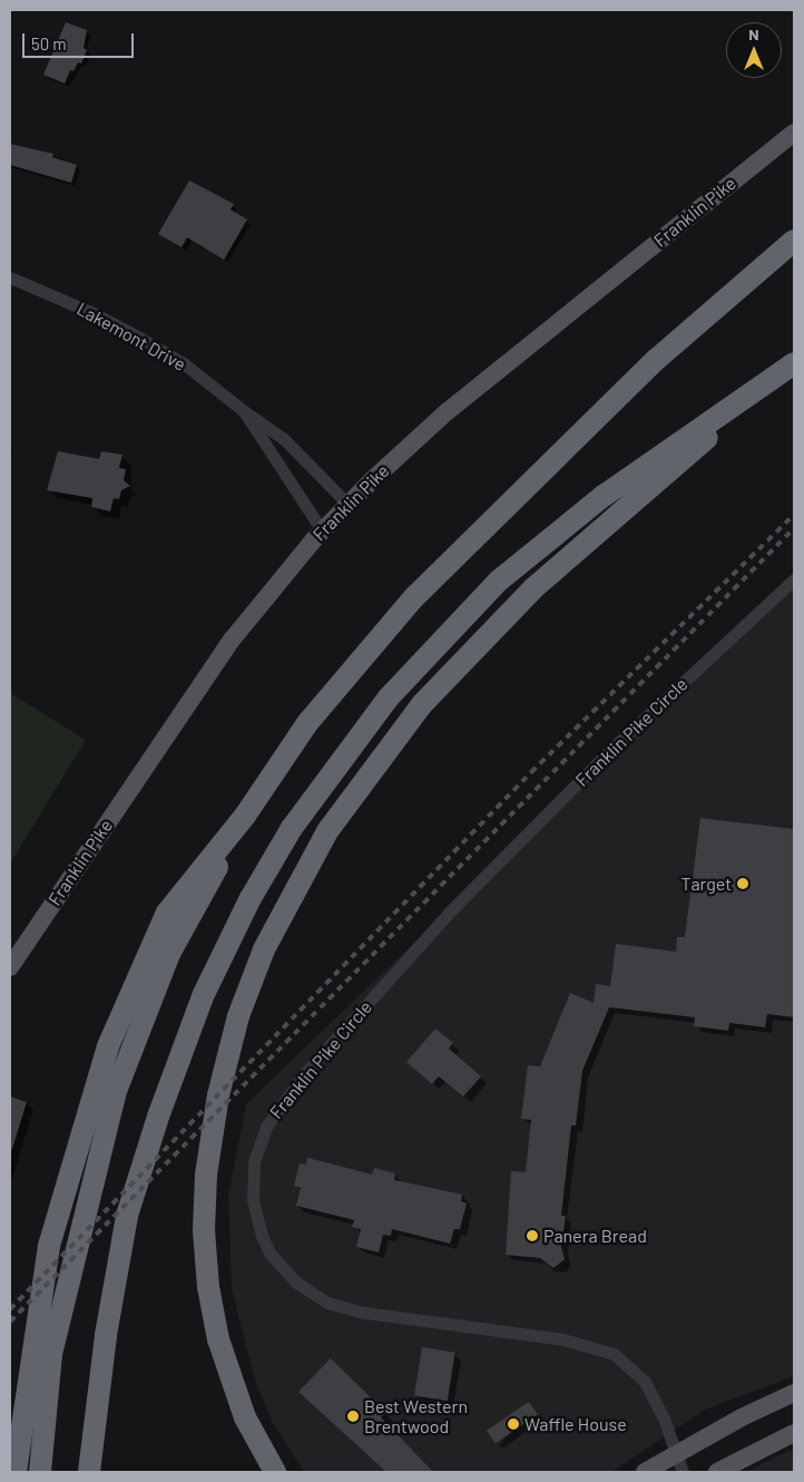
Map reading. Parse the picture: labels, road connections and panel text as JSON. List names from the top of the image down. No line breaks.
{"streets":{"main road":["Franklin Pike"],"street":["Lakemont Drive","Franklin Pike Circle"]},"crossings":[["Franklin Pike","Lakemont Drive"]],"places":["Target","Panera Bread","Best Western Brentwood","Waffle House"],"scale_bar":"50 m","north":"top"}
